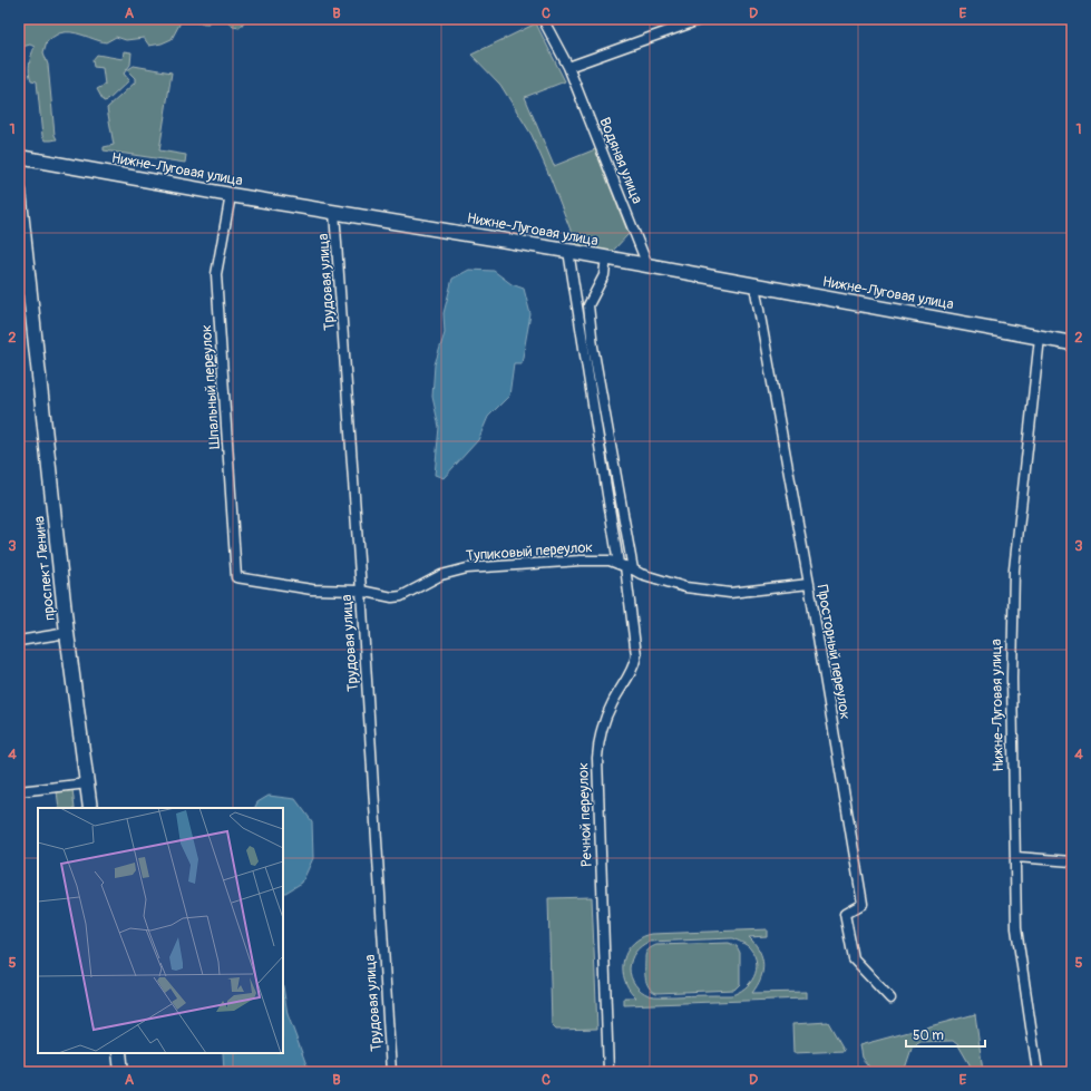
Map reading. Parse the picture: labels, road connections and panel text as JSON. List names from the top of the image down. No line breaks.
{"streets":{"street":["Водяная улица","Нижне-Луговая улица","Трудовая улица","Шпальный переулок","Тупиковый переулок","проспект Ленина","Просторный переулок","Речной переулок"]},"crossings":[["Водяная улица","Нижне-Луговая улица"],["Нижне-Луговая улица","Трудовая улица"],["Нижне-Луговая улица","Шпальный переулок"],["Нижне-Луговая улица","Просторный переулок"],["Трудовая улица","Тупиковый переулок"],["Шпальный переулок","Тупиковый переулок"],["Тупиковый переулок","Просторный переулок"],["Тупиковый переулок","Речной переулок"]],"scale_bar":"50 m","grid":{"columns":["A","B","C","D","E"],"rows":["1","2","3","4","5"]}}
